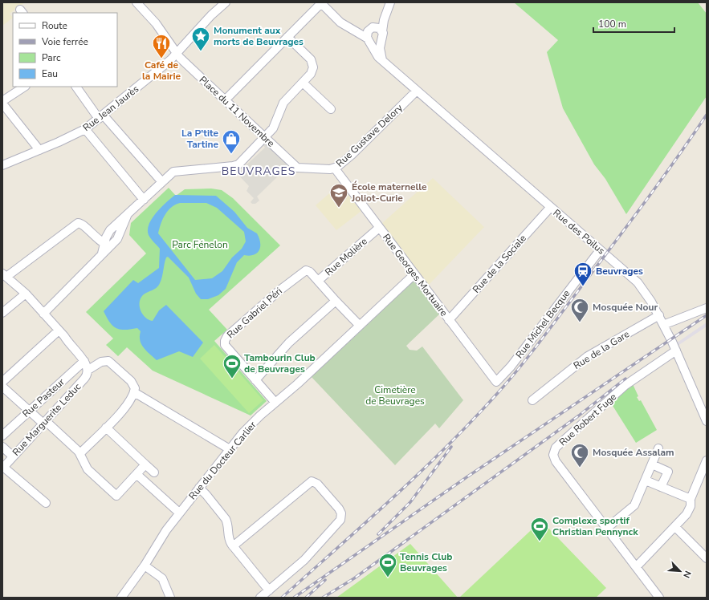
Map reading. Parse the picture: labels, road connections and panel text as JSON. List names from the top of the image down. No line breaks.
{"streets":{"street":["Rue Jean Jaurès","Place du 11 Novembre","Rue Gustave Delory","Rue des Poilus","Rue Molière","Rue de la Sociale","Rue Georges Mortuaire","Rue Gabriel Péri","Rue Michel Becque","Rue de la Gare","Rue Pasteur","Rue Marguerite Leduc","Rue Robert Fuge","Rue du Docteur Carlier"]},"crossings":[["Rue Jean Jaurès","Place du 11 Novembre"],["Place du 11 Novembre","Rue Gustave Delory"],["Rue Gustave Delory","Rue des Poilus"],["Rue Gustave Delory","Rue Georges Mortuaire"],["Rue des Poilus","Rue de la Sociale"],["Rue des Poilus","Rue Michel Becque"],["Rue des Poilus","Rue de la Gare"],["Rue des Poilus","Rue Robert Fuge"],["Rue Molière","Rue Georges Mortuaire"],["Rue Molière","Rue Gabriel Péri"],["Rue Molière","Rue du Docteur Carlier"],["Rue de la Sociale","Rue Georges Mortuaire"],["Rue Georges Mortuaire","Rue Michel Becque"],["Rue Georges Mortuaire","Rue du Docteur Carlier"],["Rue Gabriel Péri","Rue du Docteur Carlier"]],"districts":["BEUVRAGES"],"parks":["Parc Fénelon","Cimetière de Beuvrages"],"places":{"place":["Monument aux morts de Beuvrages"],"restaurant":["Café de la Mairie"],"shop":["La P'tite Tartine"],"school or university":["École maternelle Joliot-Curie"],"station":["Beuvrages"],"mosque":["Mosquée Nour","Mosquée Assalam"],"sports":["Tambourin Club de Beuvrages","Complexe sportif Christian Pennynck","Tennis Club Beuvrages"]},"legend":["Route","Voie ferrée","Parc","Eau"],"scale_bar":"100 m","north":"bottom right"}
